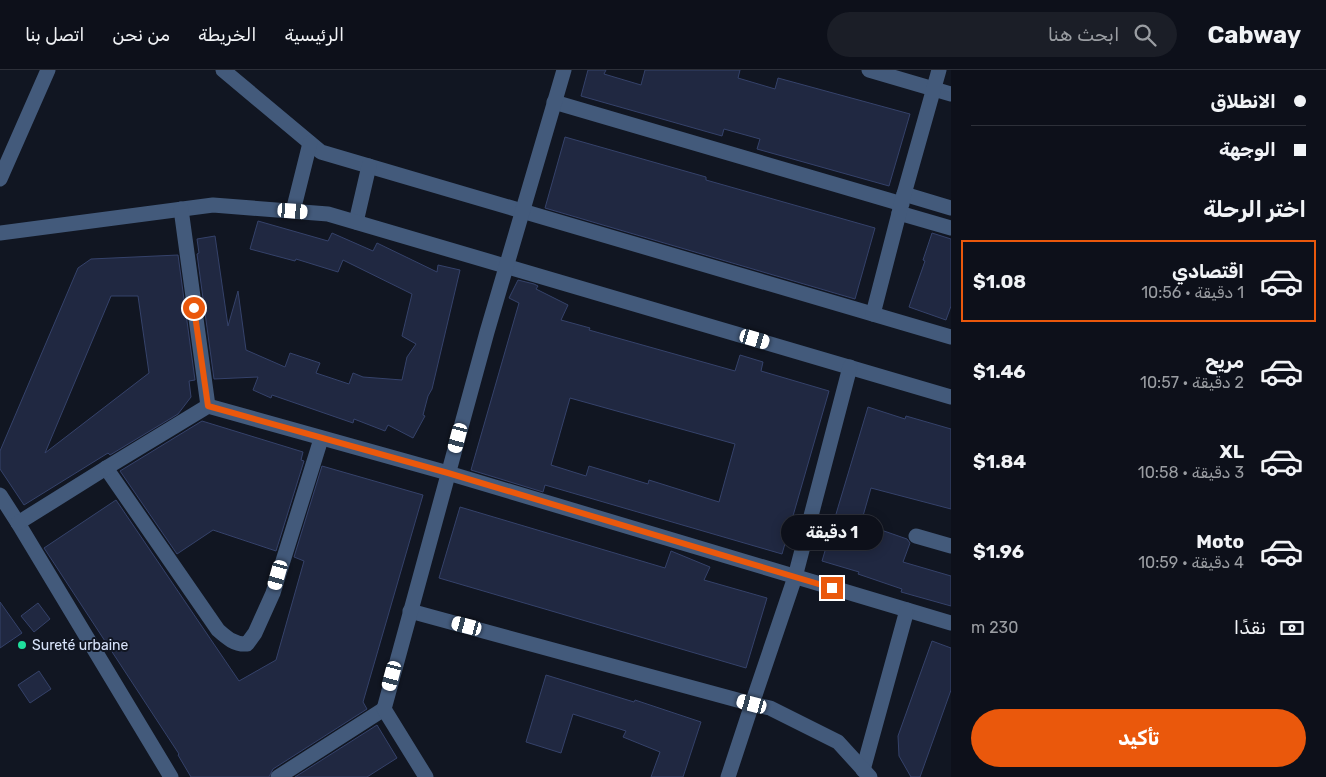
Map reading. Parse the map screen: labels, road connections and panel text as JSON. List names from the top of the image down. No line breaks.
{"places":["Sureté urbaine"],"page":{"header":"Cabway","search":"ابحث هنا","nav":["الرئيسية","الخريطة","من نحن","اتصل بنا"],"banner":["الانطلاق","الوجهة"],"heading":"اختر الرحلة","list":[{"name":"اقتصادي","note":"1 دقيقة · 10:56","value":"$1.08"},{"name":"مريح","note":"2 دقيقة · 10:57","value":"$1.46"},{"name":"XL","note":"3 دقيقة · 10:58","value":"$1.84"},{"name":"Moto","note":"4 دقيقة · 10:59","value":"$1.96"}],"bubble":"1 دقيقة","pay":["نقدًا","230 m"],"buttons":"تأكيد"}}
